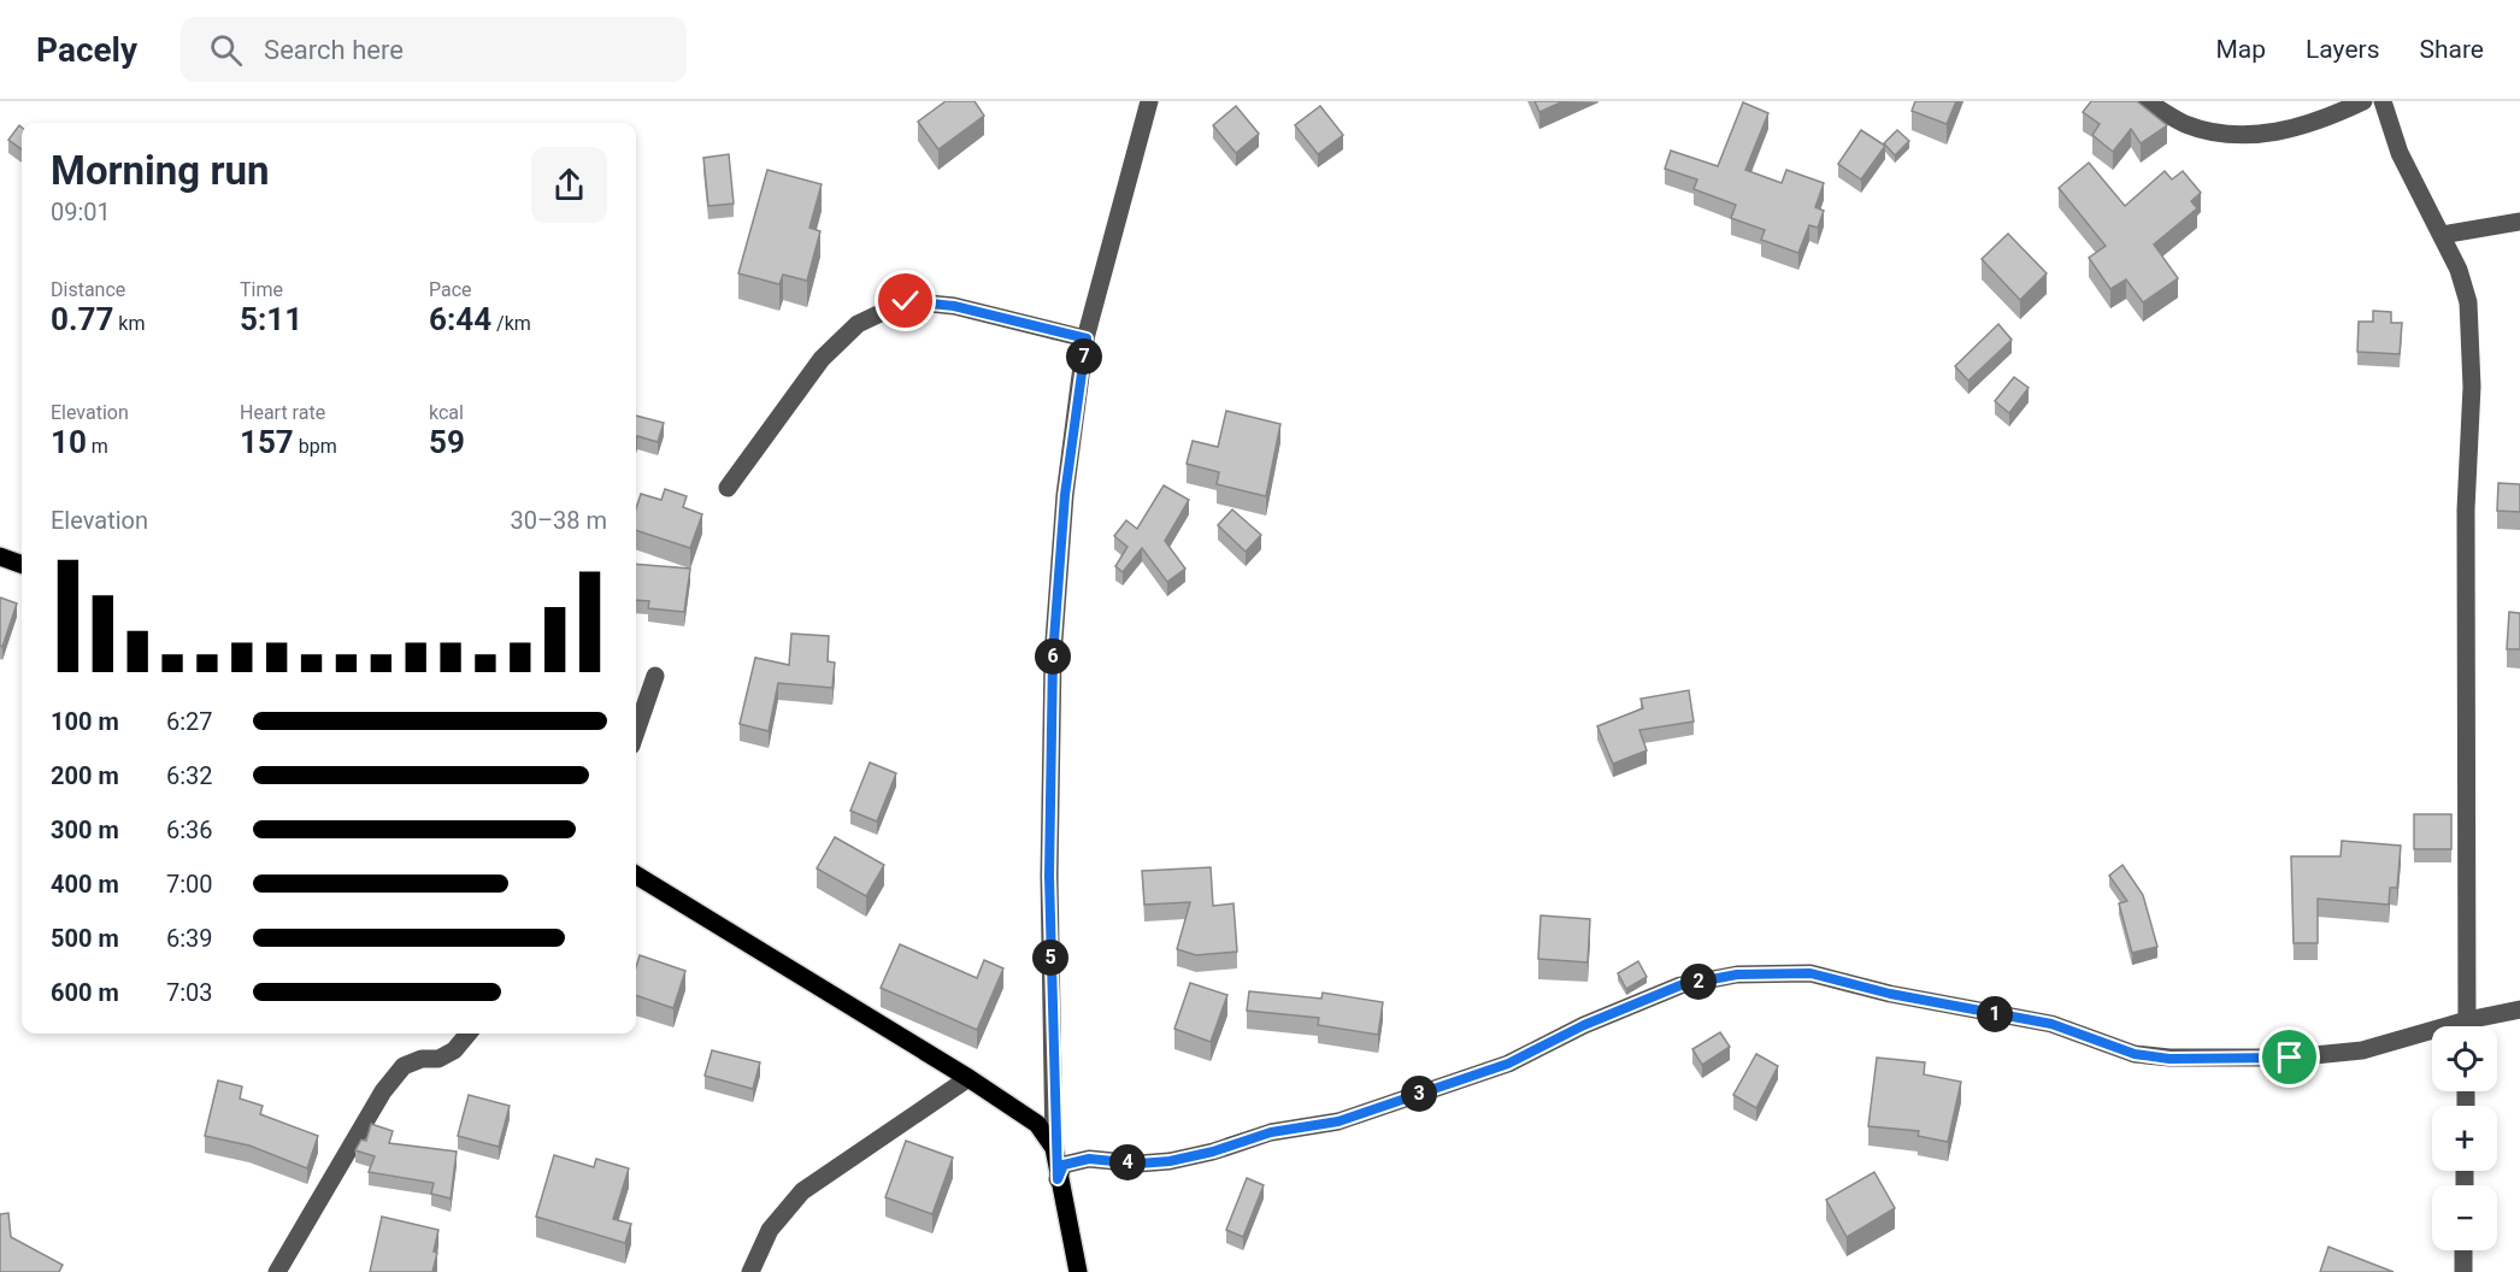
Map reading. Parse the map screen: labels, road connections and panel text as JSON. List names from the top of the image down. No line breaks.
{"page":{"header":"Pacely","search":"Search here","nav":["Map","Layers","Share"],"heading":["Morning run","09:01"],"stats":[["Distance","0.77 km"],["Time","5:11"],["Pace","6:44 /km"],["Elevation","10 m"],["Heart rate","157 bpm"],["kcal","59"]],"pins":["7","6","5","2","1","3","4"],"chart":["Elevation","30–38 m"],"list":[{"name":"100 m","note":"6:27"},{"name":"200 m","note":"6:32"},{"name":"300 m","note":"6:36"},{"name":"400 m","note":"7:00"},{"name":"500 m","note":"6:39"},{"name":"600 m","note":"7:03"}],"map_buttons":["+","−"]}}
